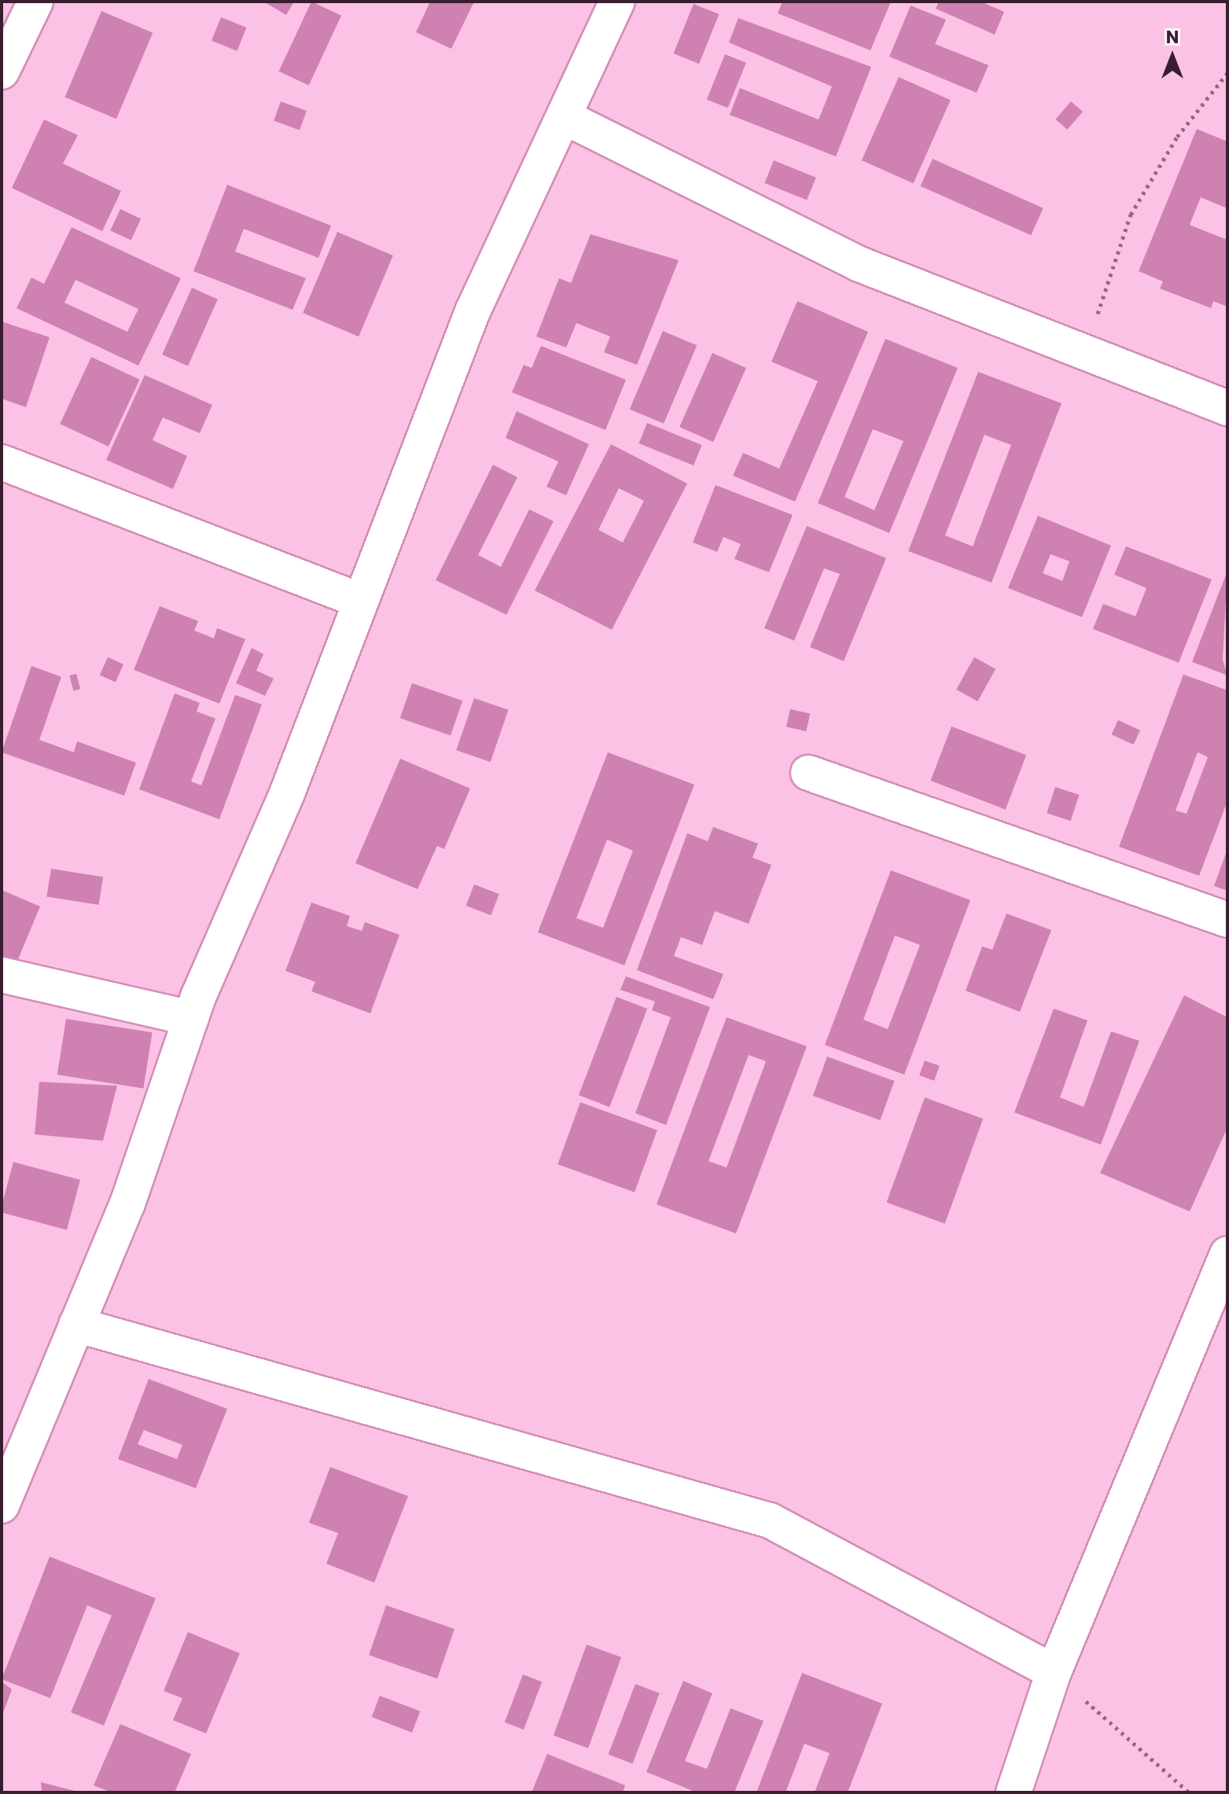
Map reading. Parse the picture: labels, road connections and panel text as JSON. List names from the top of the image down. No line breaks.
{"north":"top"}
